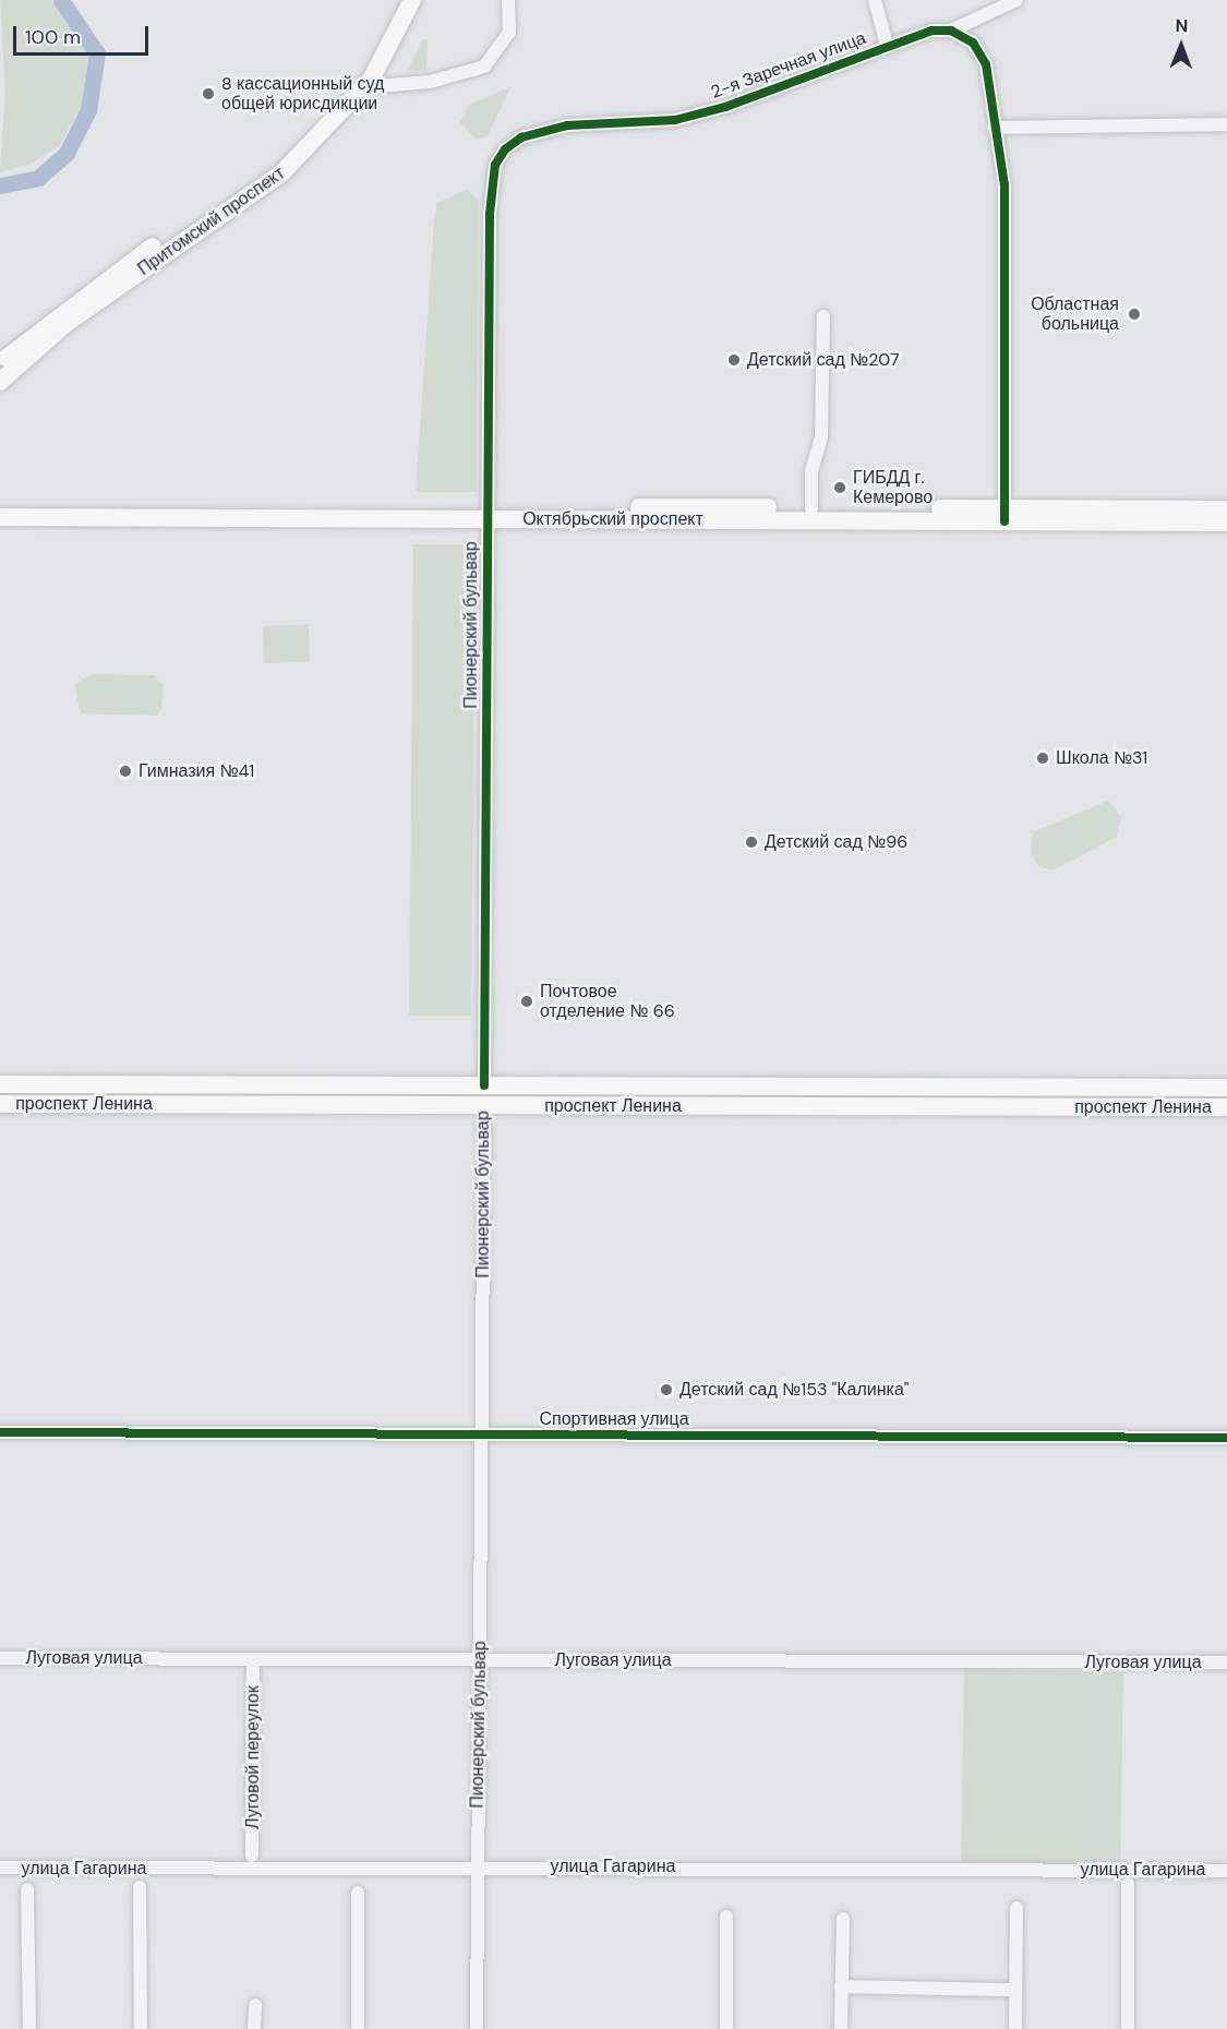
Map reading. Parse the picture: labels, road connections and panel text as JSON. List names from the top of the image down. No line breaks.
{"streets":{"main road":["Притомский проспект","Октябрьский проспект","Пионерский бульвар","проспект Ленина"],"street":["2-я Заречная улица","Спортивная улица","Луговая улица","Луговой переулок","улица Гагарина"]},"crossings":[["2-я Заречная улица","Пионерский бульвар"],["Октябрьский проспект","Пионерский бульвар"],["Пионерский бульвар","проспект Ленина"],["Пионерский бульвар","Спортивная улица"],["Пионерский бульвар","Луговая улица"],["Пионерский бульвар","улица Гагарина"],["Луговая улица","Луговой переулок"]],"places":["8 кассационный суд общей юрисдикции","Областная больница","Детский сад №207","ГИБДД г. Кемерово","Школа №31","Гимназия №41","Детский сад №96","Почтовое отделение № 66","Детский сад №153 \"Калинка\""],"scale_bar":"100 m","north":"top"}
